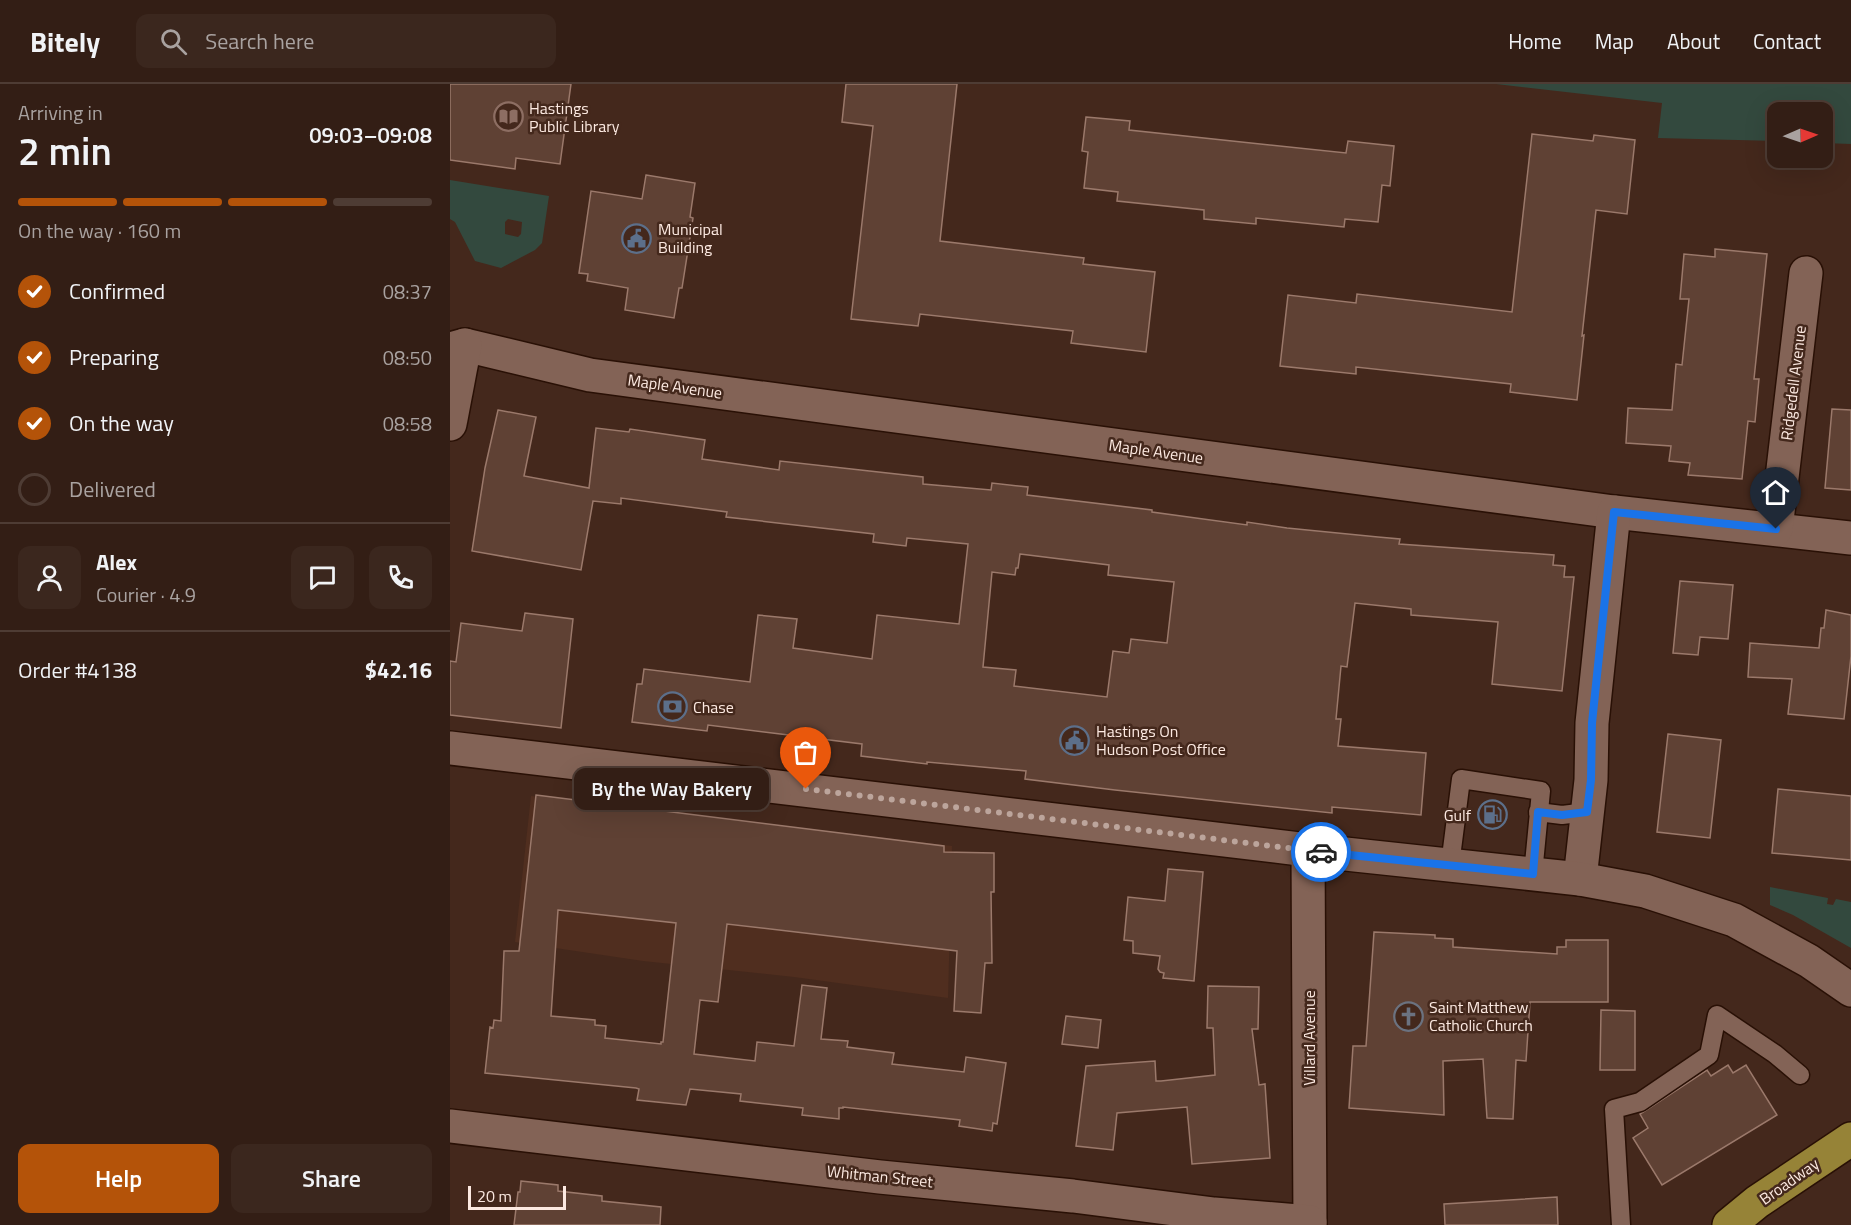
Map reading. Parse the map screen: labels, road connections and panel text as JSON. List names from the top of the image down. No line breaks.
{"streets":{"main road":["Broadway"],"street":["Ridgedell Avenue","Maple Avenue","Villard Avenue","Whitman Street"]},"crossings":[["Ridgedell Avenue","Maple Avenue"],["Villard Avenue","Whitman Street"]],"places":{"library":["Hastings Public Library"],"public building":["Municipal Building","Hastings On Hudson Post Office"],"bank":["Chase"],"other":["By the Way Bakery"],"fuel station":["Gulf"],"church":["Saint Matthew Catholic Church"]},"scale_bar":"20 m","north":"right","page":{"header":"Bitely","search":"Search here","nav":["Home","Map","About","Contact"],"heading":["2 min","Arriving in","09:03–09:08"],"panel":["Alex","Courier · 4.9","Order #4138","$42.16"],"bar":"On the way · 160 m","list":[["Confirmed","08:37"],["Preparing","08:50"],["On the way","08:58"],"Delivered"],"bubble":"By the Way Bakery","buttons":["Help","Share"],"scale":"20 m"}}
